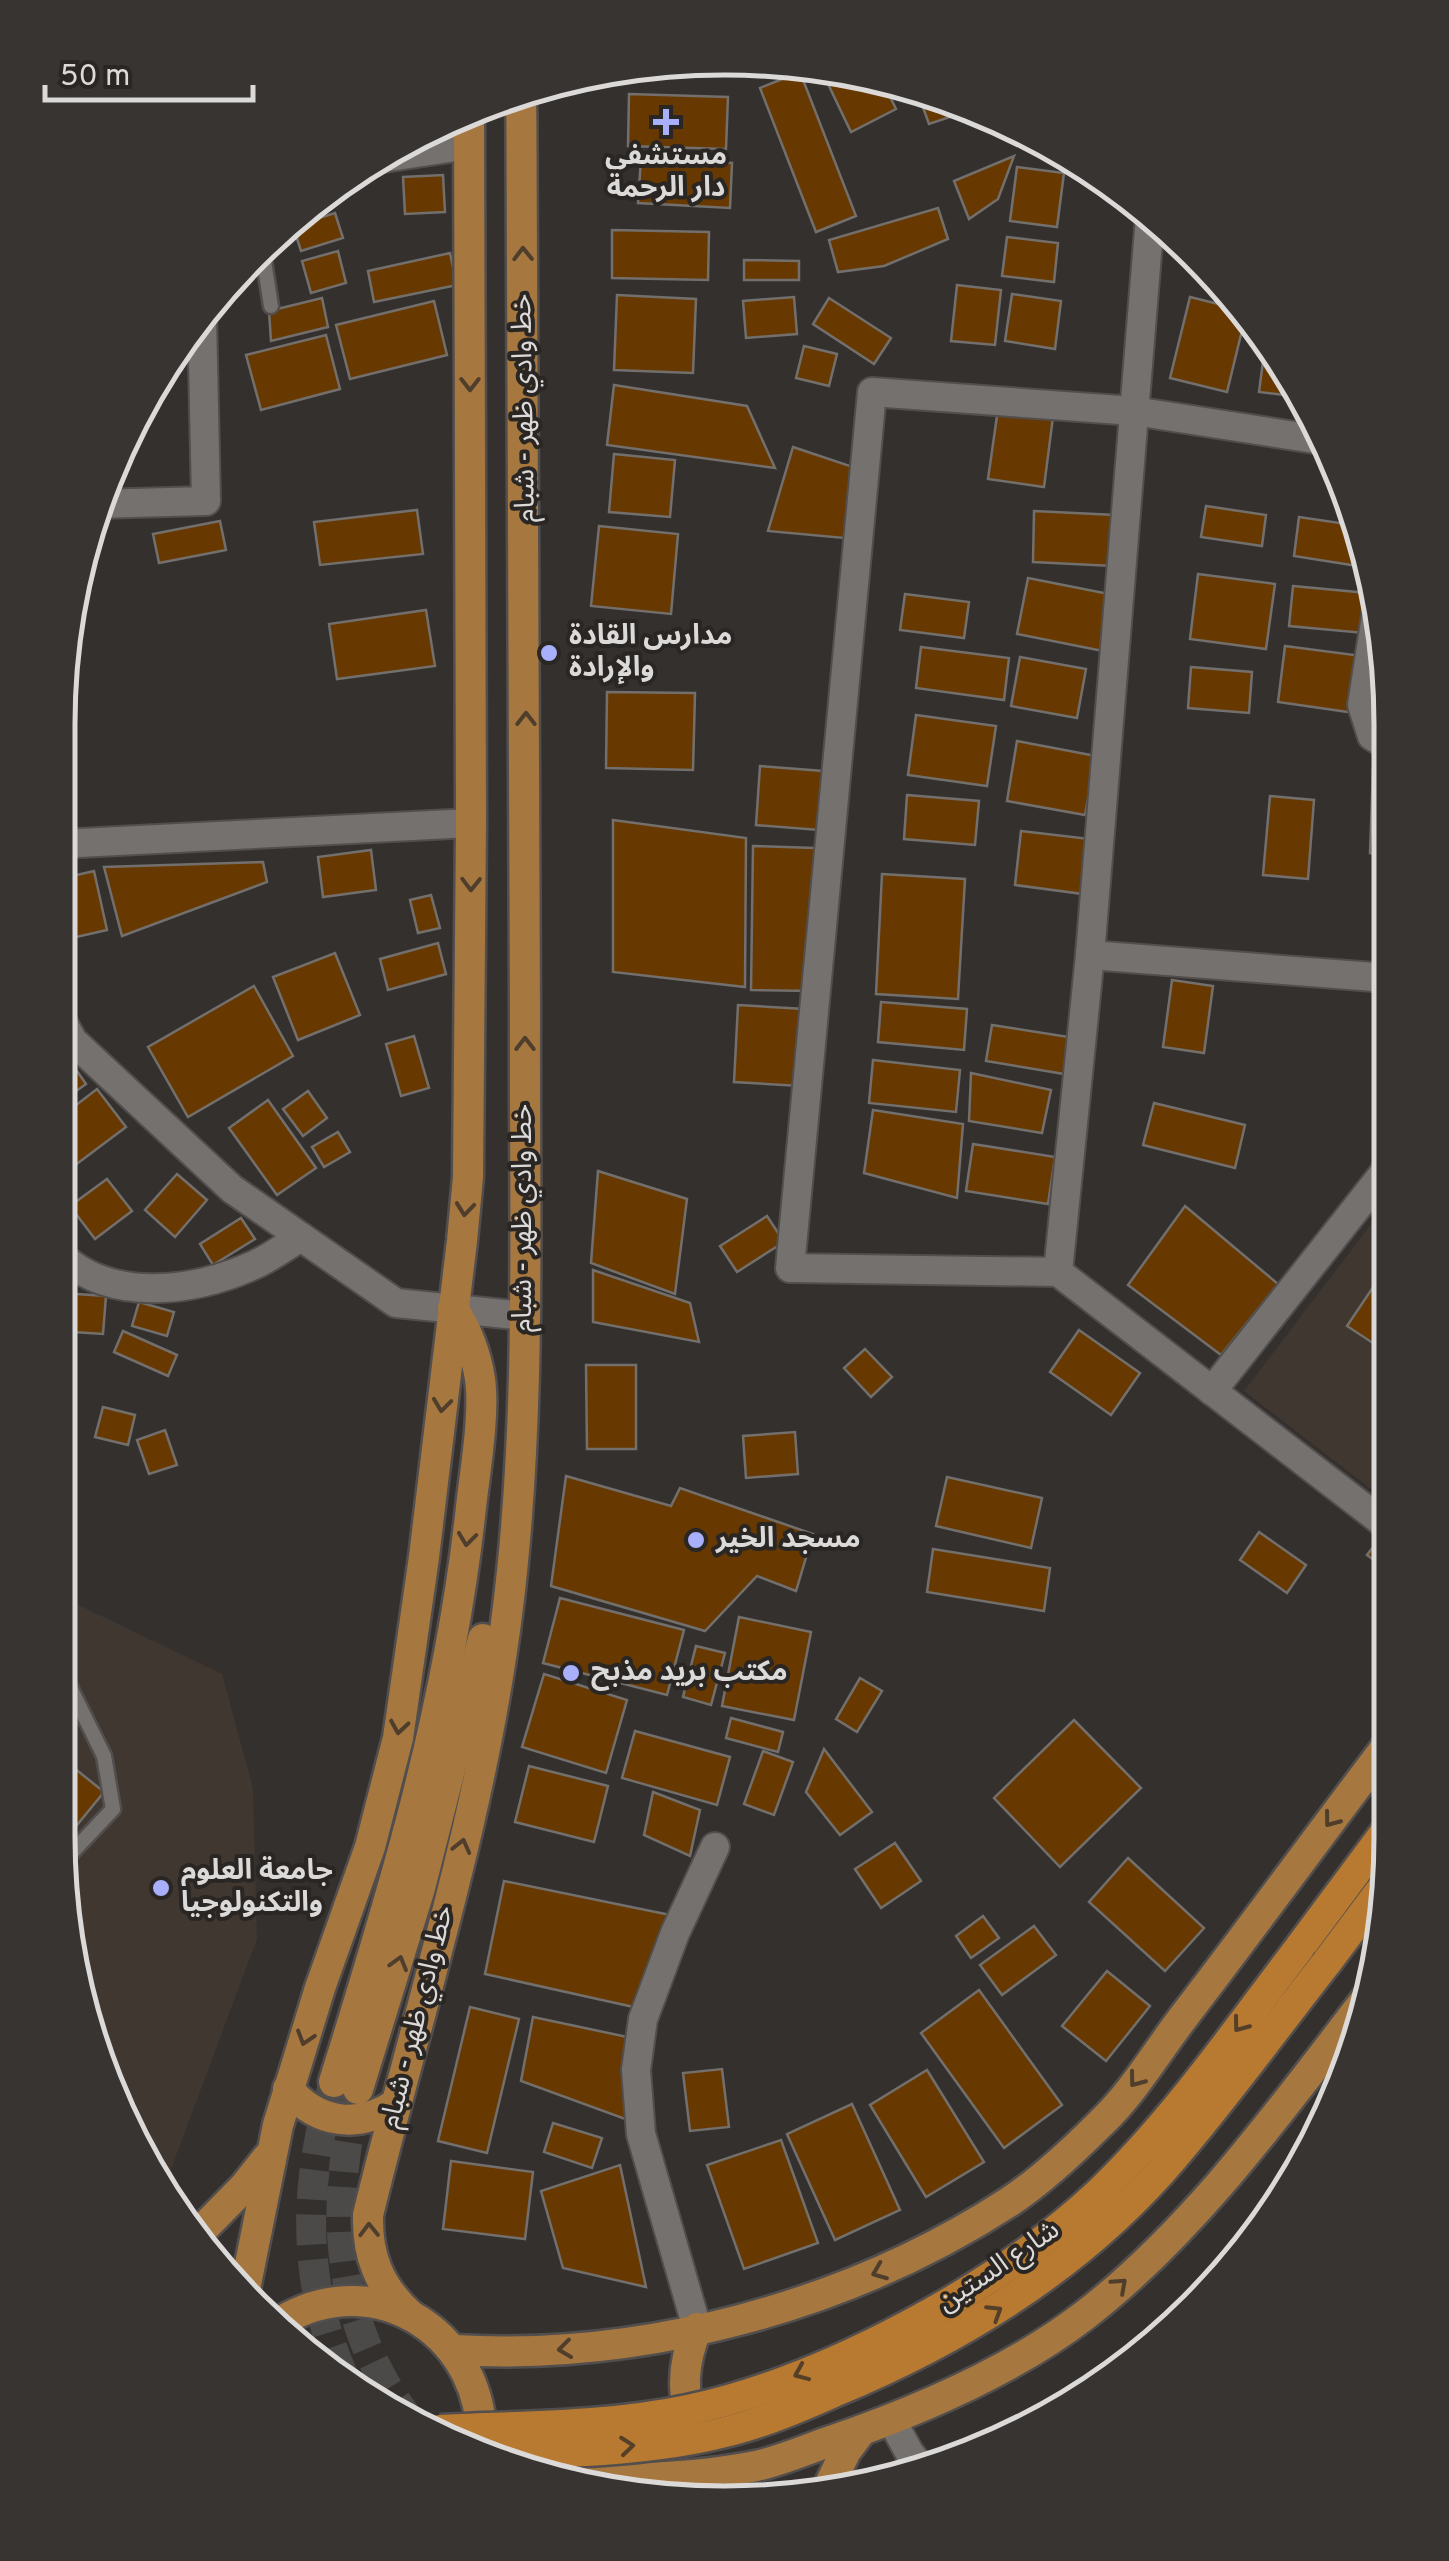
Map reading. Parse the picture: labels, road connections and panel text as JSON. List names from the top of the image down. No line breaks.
{"streets":{"highway":["شارع الستين"],"main road":["خط وادي ظهر - شبام"]},"places":{"health":["مستشفى دار الرحمة"],"other":["مدارس القادة والإرادة","مسجد الخير","مكتب بريد مذبح","جامعة العلوم والتكنولوجيا"]},"scale_bar":"50 m"}
